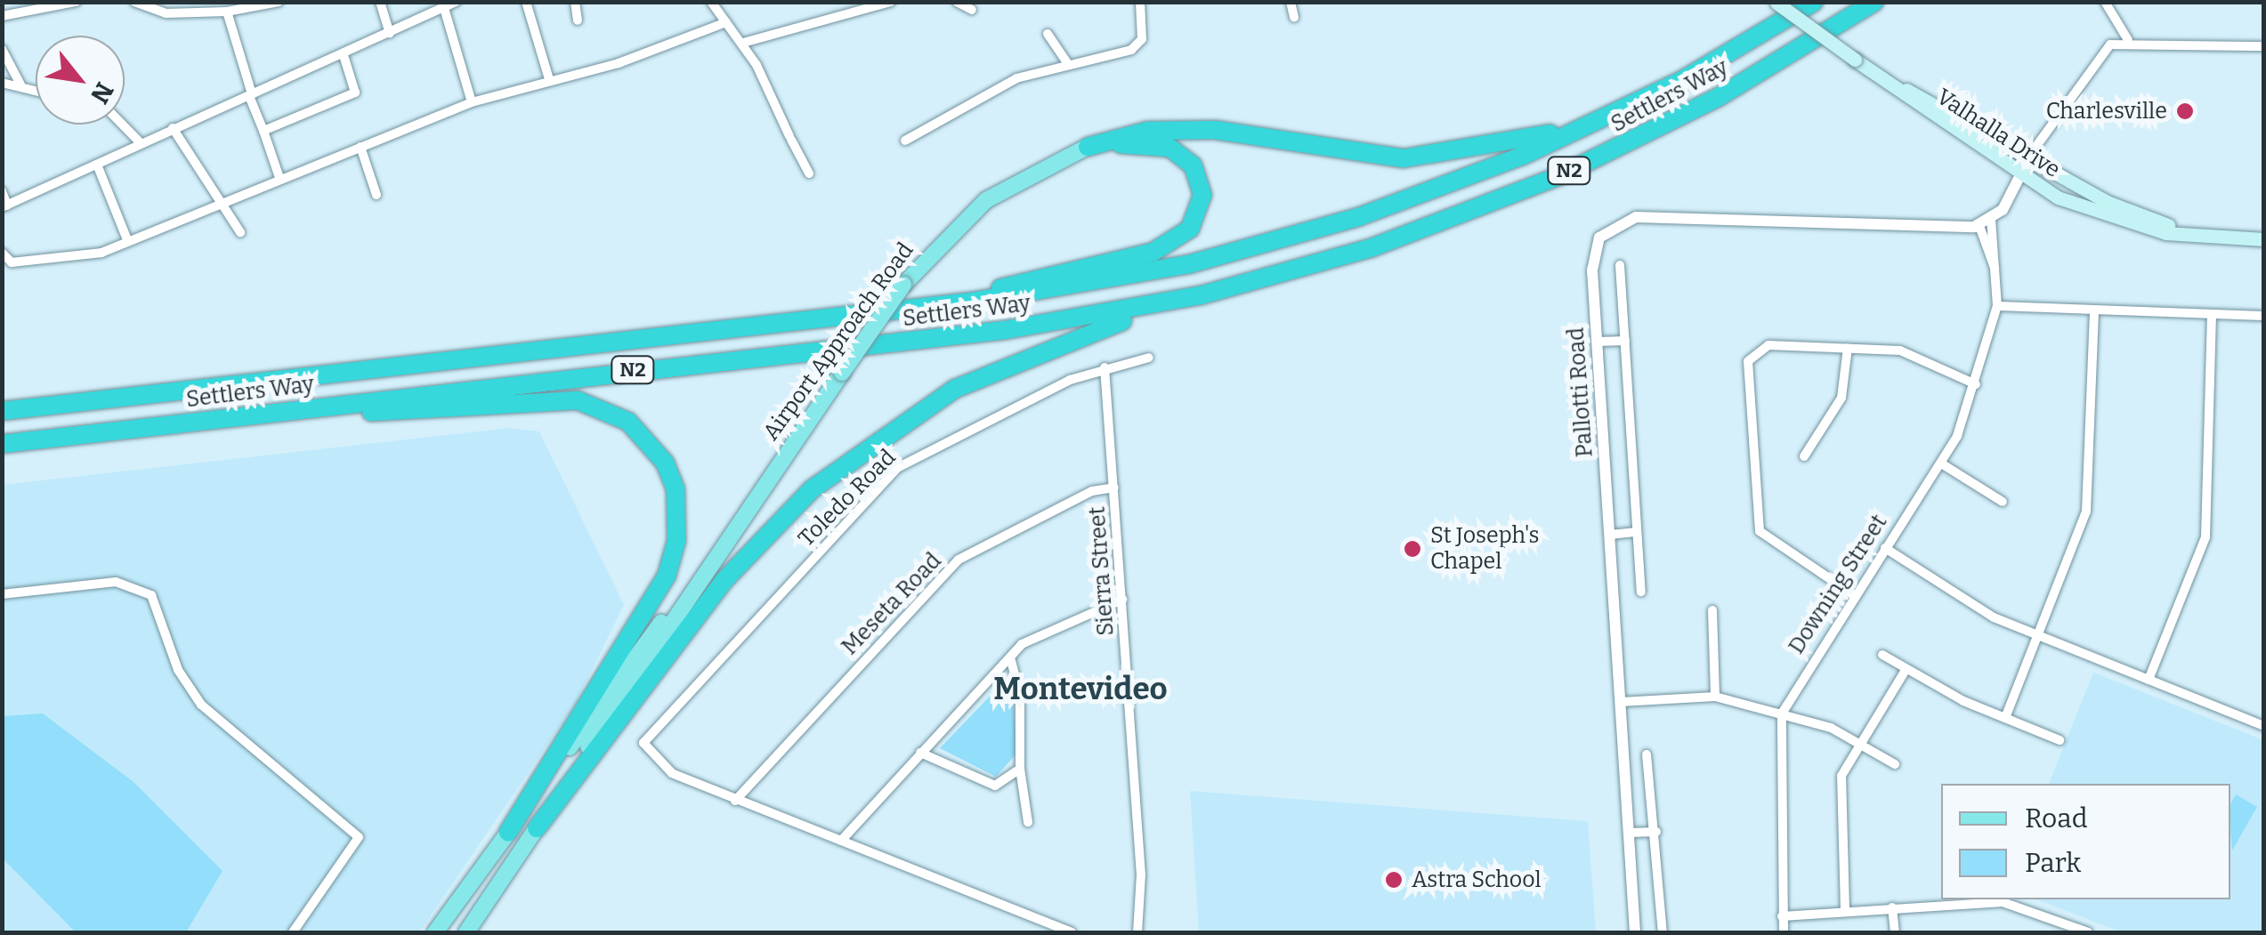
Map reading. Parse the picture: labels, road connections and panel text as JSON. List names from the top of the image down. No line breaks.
{"streets":{"highway":["Settlers Way","N2"],"main road":["Valhalla Drive","Airport Approach Road"],"street":["Pallotti Road","Toledo Road","Sierra Street","Downing Street","Meseta Road"]},"crossings":[["Pallotti Road","Downing Street"],["Toledo Road","Sierra Street"],["Toledo Road","Meseta Road"],["Sierra Street","Meseta Road"]],"districts":["Montevideo"],"places":["Charlesville","St Joseph's Chapel","Astra School"],"legend":["Road","Park"],"north":"bottom right"}
